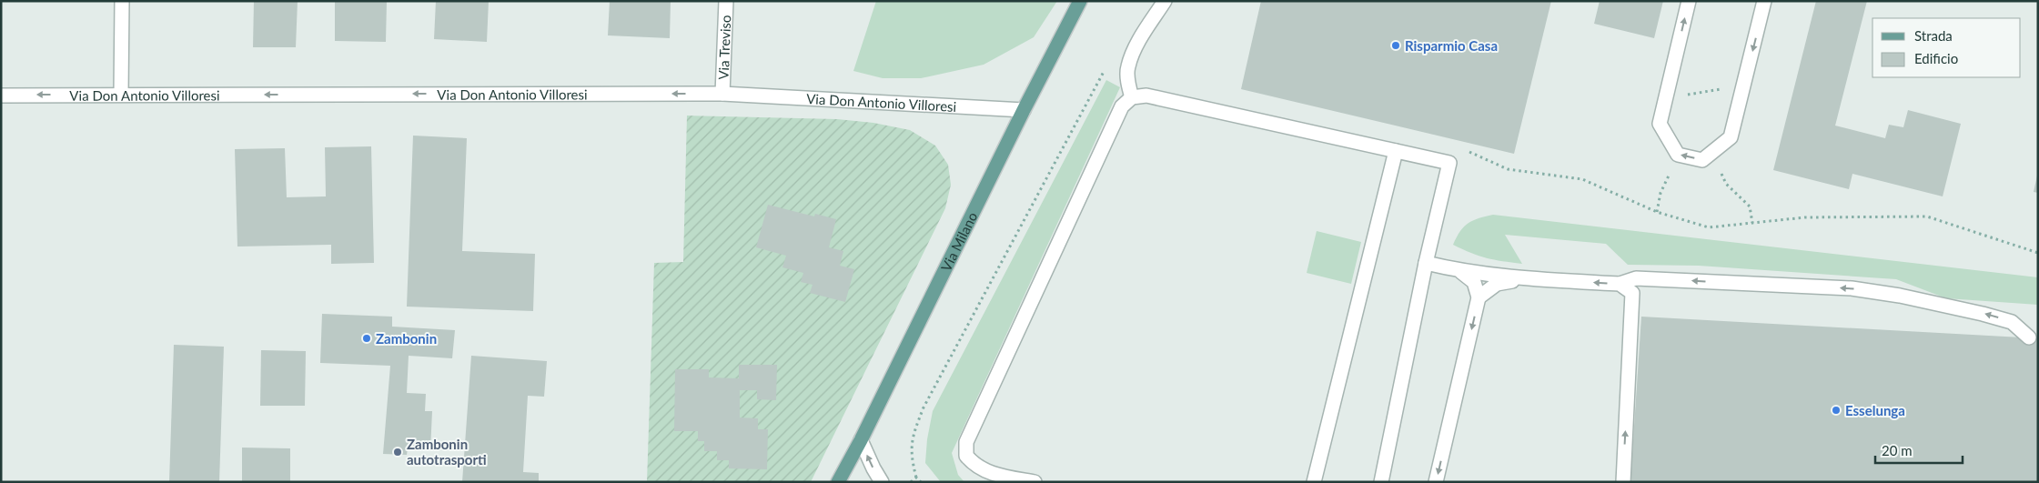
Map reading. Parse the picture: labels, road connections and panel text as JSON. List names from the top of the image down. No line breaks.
{"streets":{"main road":["Via Milano"],"street":["Via Treviso","Via Don Antonio Villoresi"]},"crossings":[["Via Treviso","Via Don Antonio Villoresi"],["Via Don Antonio Villoresi","Via Milano"]],"one_way":["Via Don Antonio Villoresi"],"places":["Risparmio Casa","Zambonin","Esselunga","Zambonin autotrasporti"],"legend":["Strada","Edificio"],"scale_bar":"20 m"}
